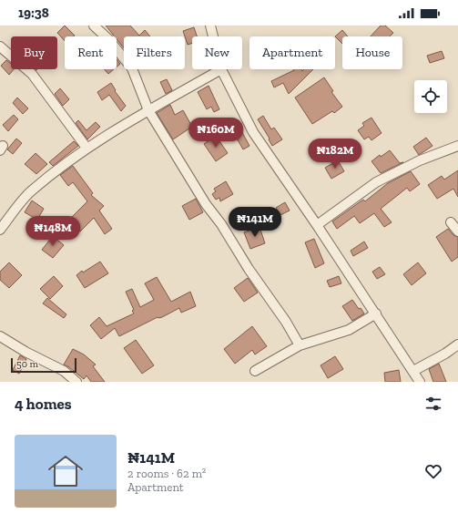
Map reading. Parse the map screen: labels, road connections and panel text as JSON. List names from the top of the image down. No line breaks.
{"scale_bar":"50 m","page":{"status":"19:38","chip":["Buy","Rent","Filters","New","Apartment","House"],"price":["₦160M","₦182M","₦141M","₦148M"],"scale":"50 m","heading":"4 homes","list":[{"name":"₦141M","note":"2 rooms · 62 m² · Apartment"}]}}
